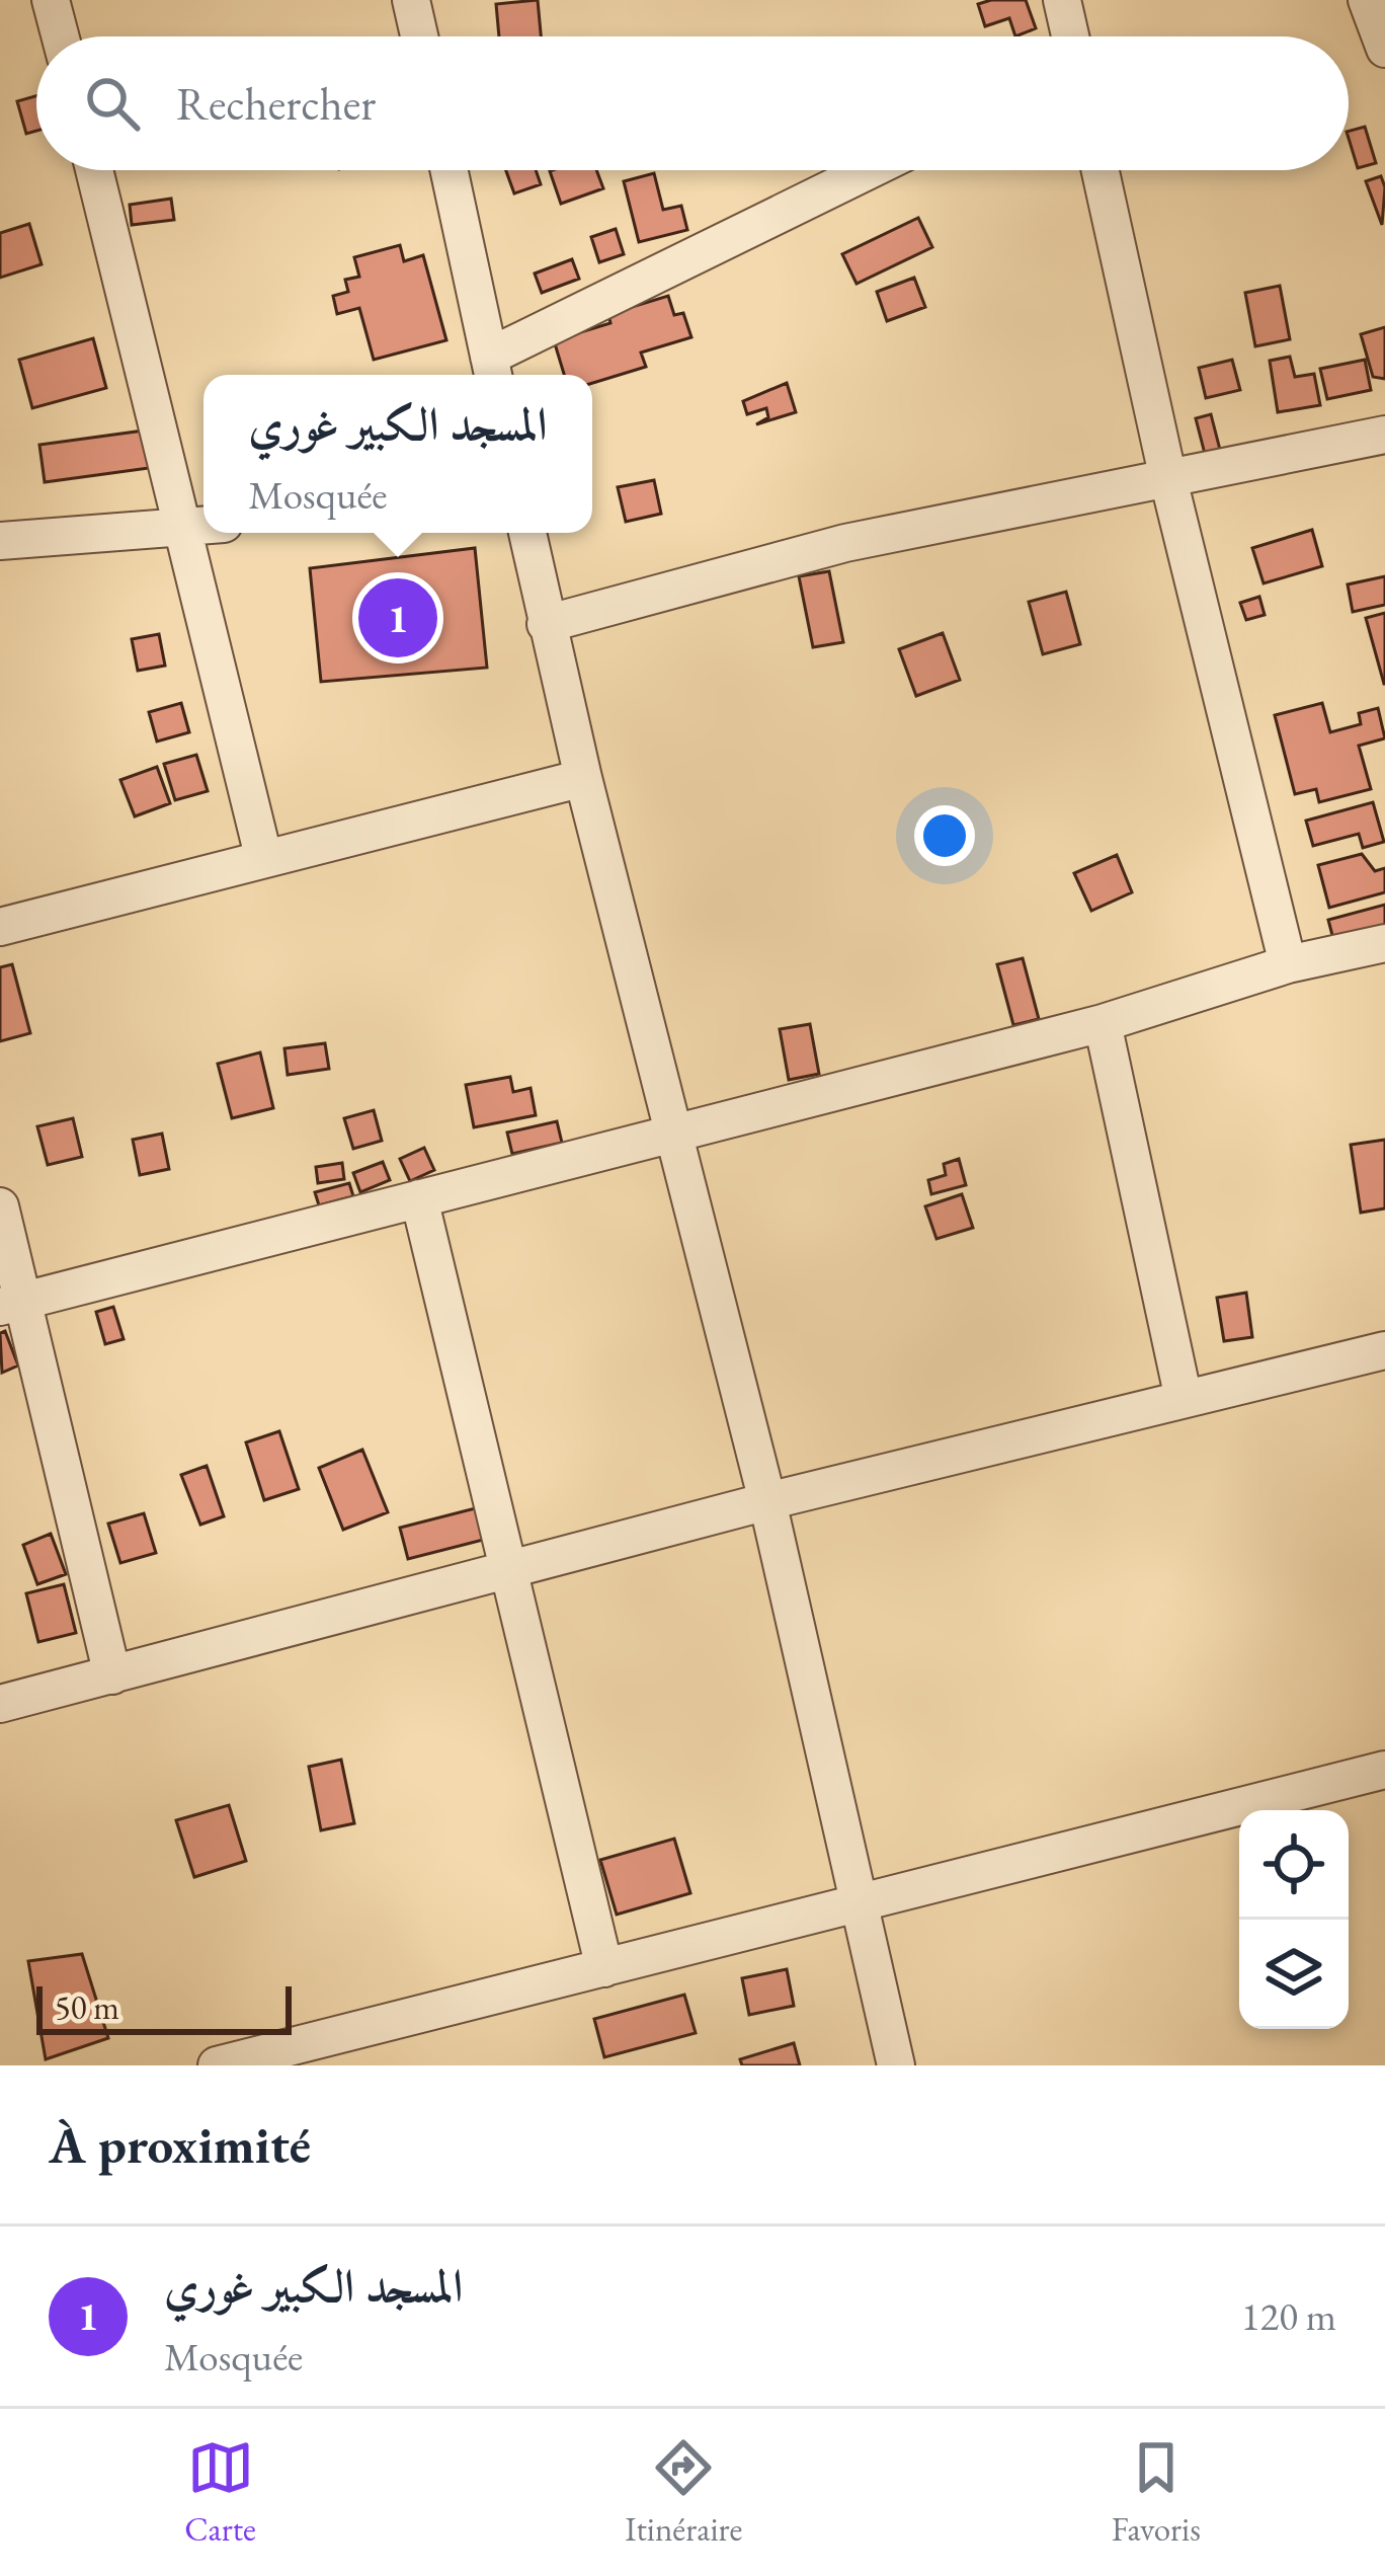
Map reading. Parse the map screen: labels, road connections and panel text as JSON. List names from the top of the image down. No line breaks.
{"scale_bar":"50 m","page":{"search":"Rechercher","popup":["المسجد الكبير غوري","Mosquée"],"pins":"1","scale":"50 m","heading":"À proximité","list":[{"mark":"1","name":"المسجد الكبير غوري","note":"Mosquée","value":"120 m"}],"nav":["Carte","Itinéraire","Favoris"]}}
